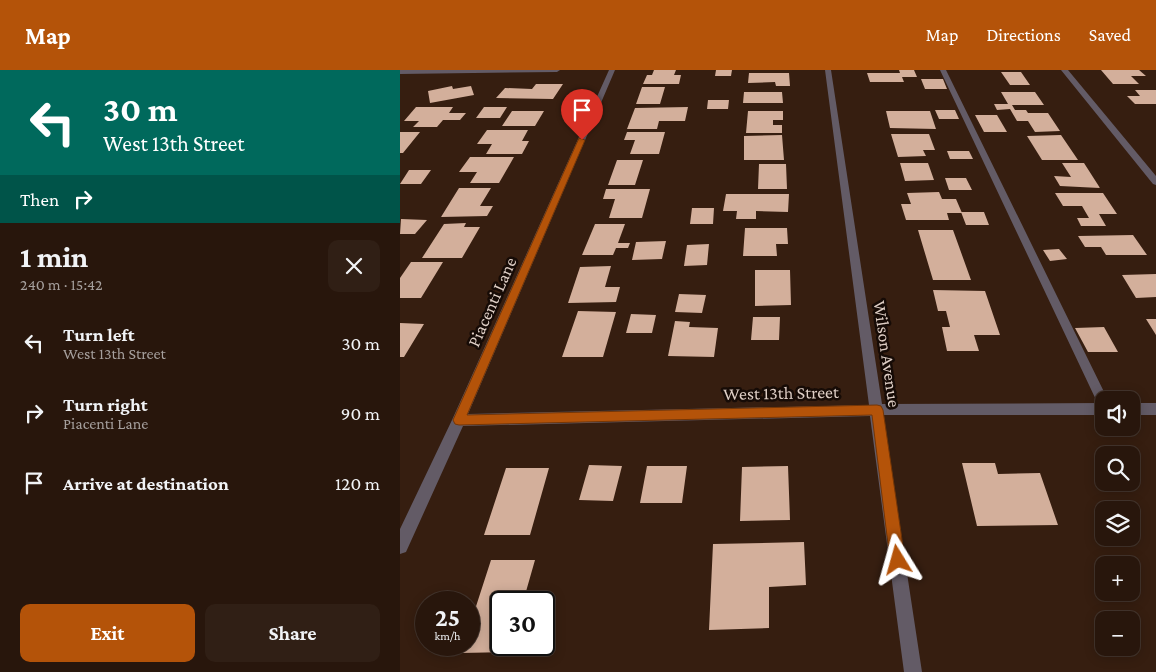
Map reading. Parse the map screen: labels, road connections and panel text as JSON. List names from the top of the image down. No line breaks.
{"streets":{"street":["Piacenti Lane","Wilson Avenue","West 13th Street"]},"crossings":[["Piacenti Lane","West 13th Street"],["Wilson Avenue","West 13th Street"]],"page":{"header":"Map","nav":["Map","Directions","Saved"],"turn":["30 m","West 13th Street"],"then":"Then","heading":["1 min","240 m · 15:42"],"list":[{"name":"Turn left","note":"West 13th Street","value":"30 m"},{"name":"Turn right","note":"Piacenti Lane","value":"90 m"},{"name":"Arrive at destination","value":"120 m"}],"map_buttons":["+","−"],"speed":"25 km/h","limit":"30","buttons":["Exit","Share"]}}
